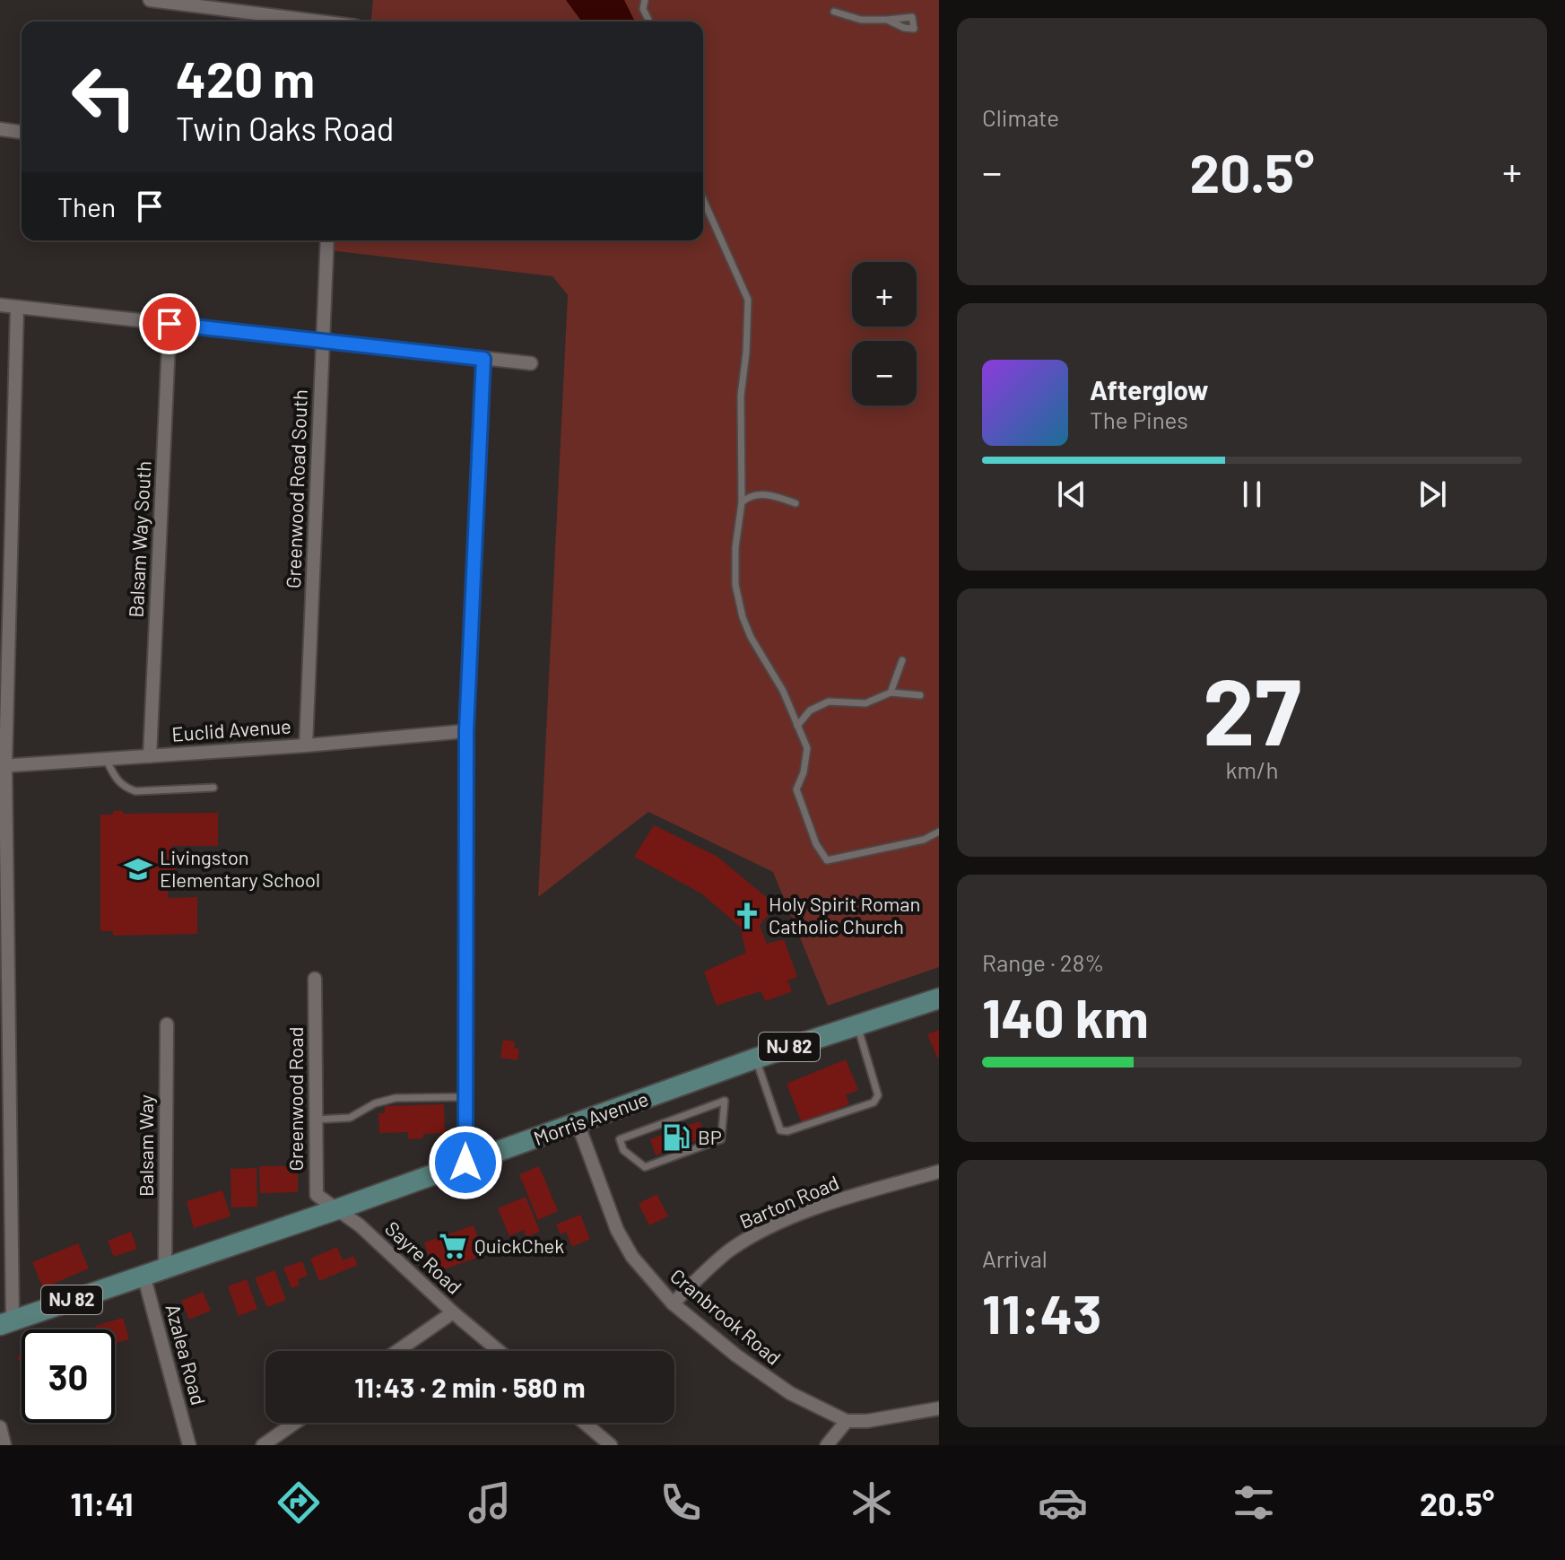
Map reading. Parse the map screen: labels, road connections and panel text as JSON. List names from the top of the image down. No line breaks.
{"streets":{"main road":["NJ 82","Morris Avenue"],"street":["Greenwood Road South","Balsam Way South","Euclid Avenue","Greenwood Road","Balsam Way","Barton Road","Sayre Road","Cranbrook Road","Azalea Road"]},"crossings":[["Greenwood Road South","Euclid Avenue"],["Balsam Way South","Euclid Avenue"],["Greenwood Road","Morris Avenue"],["Greenwood Road","Sayre Road"],["Morris Avenue","Balsam Way"],["Morris Avenue","Sayre Road"],["Morris Avenue","Cranbrook Road"],["Morris Avenue","Azalea Road"],["Barton Road","Cranbrook Road"]],"places":{"school or university":["Livingston Elementary School"],"church":["Holy Spirit Roman Catholic Church"],"fuel station":["BP"],"supermarket":["QuickChek"]},"page":{"tile":["Climate",["27","km/h"],["Range · 28%","140 km"],["Arrival","11:43"]],"turn":["420 m","Twin Oaks Road"],"heat":["−","20.5°","+"],"then":"Then","map_buttons":["+","−"],"song":["Afterglow","The Pines"],"limit":"30","trip":"11:43 · 2 min · 580 m","tabs":["11:41","20.5°"]}}
